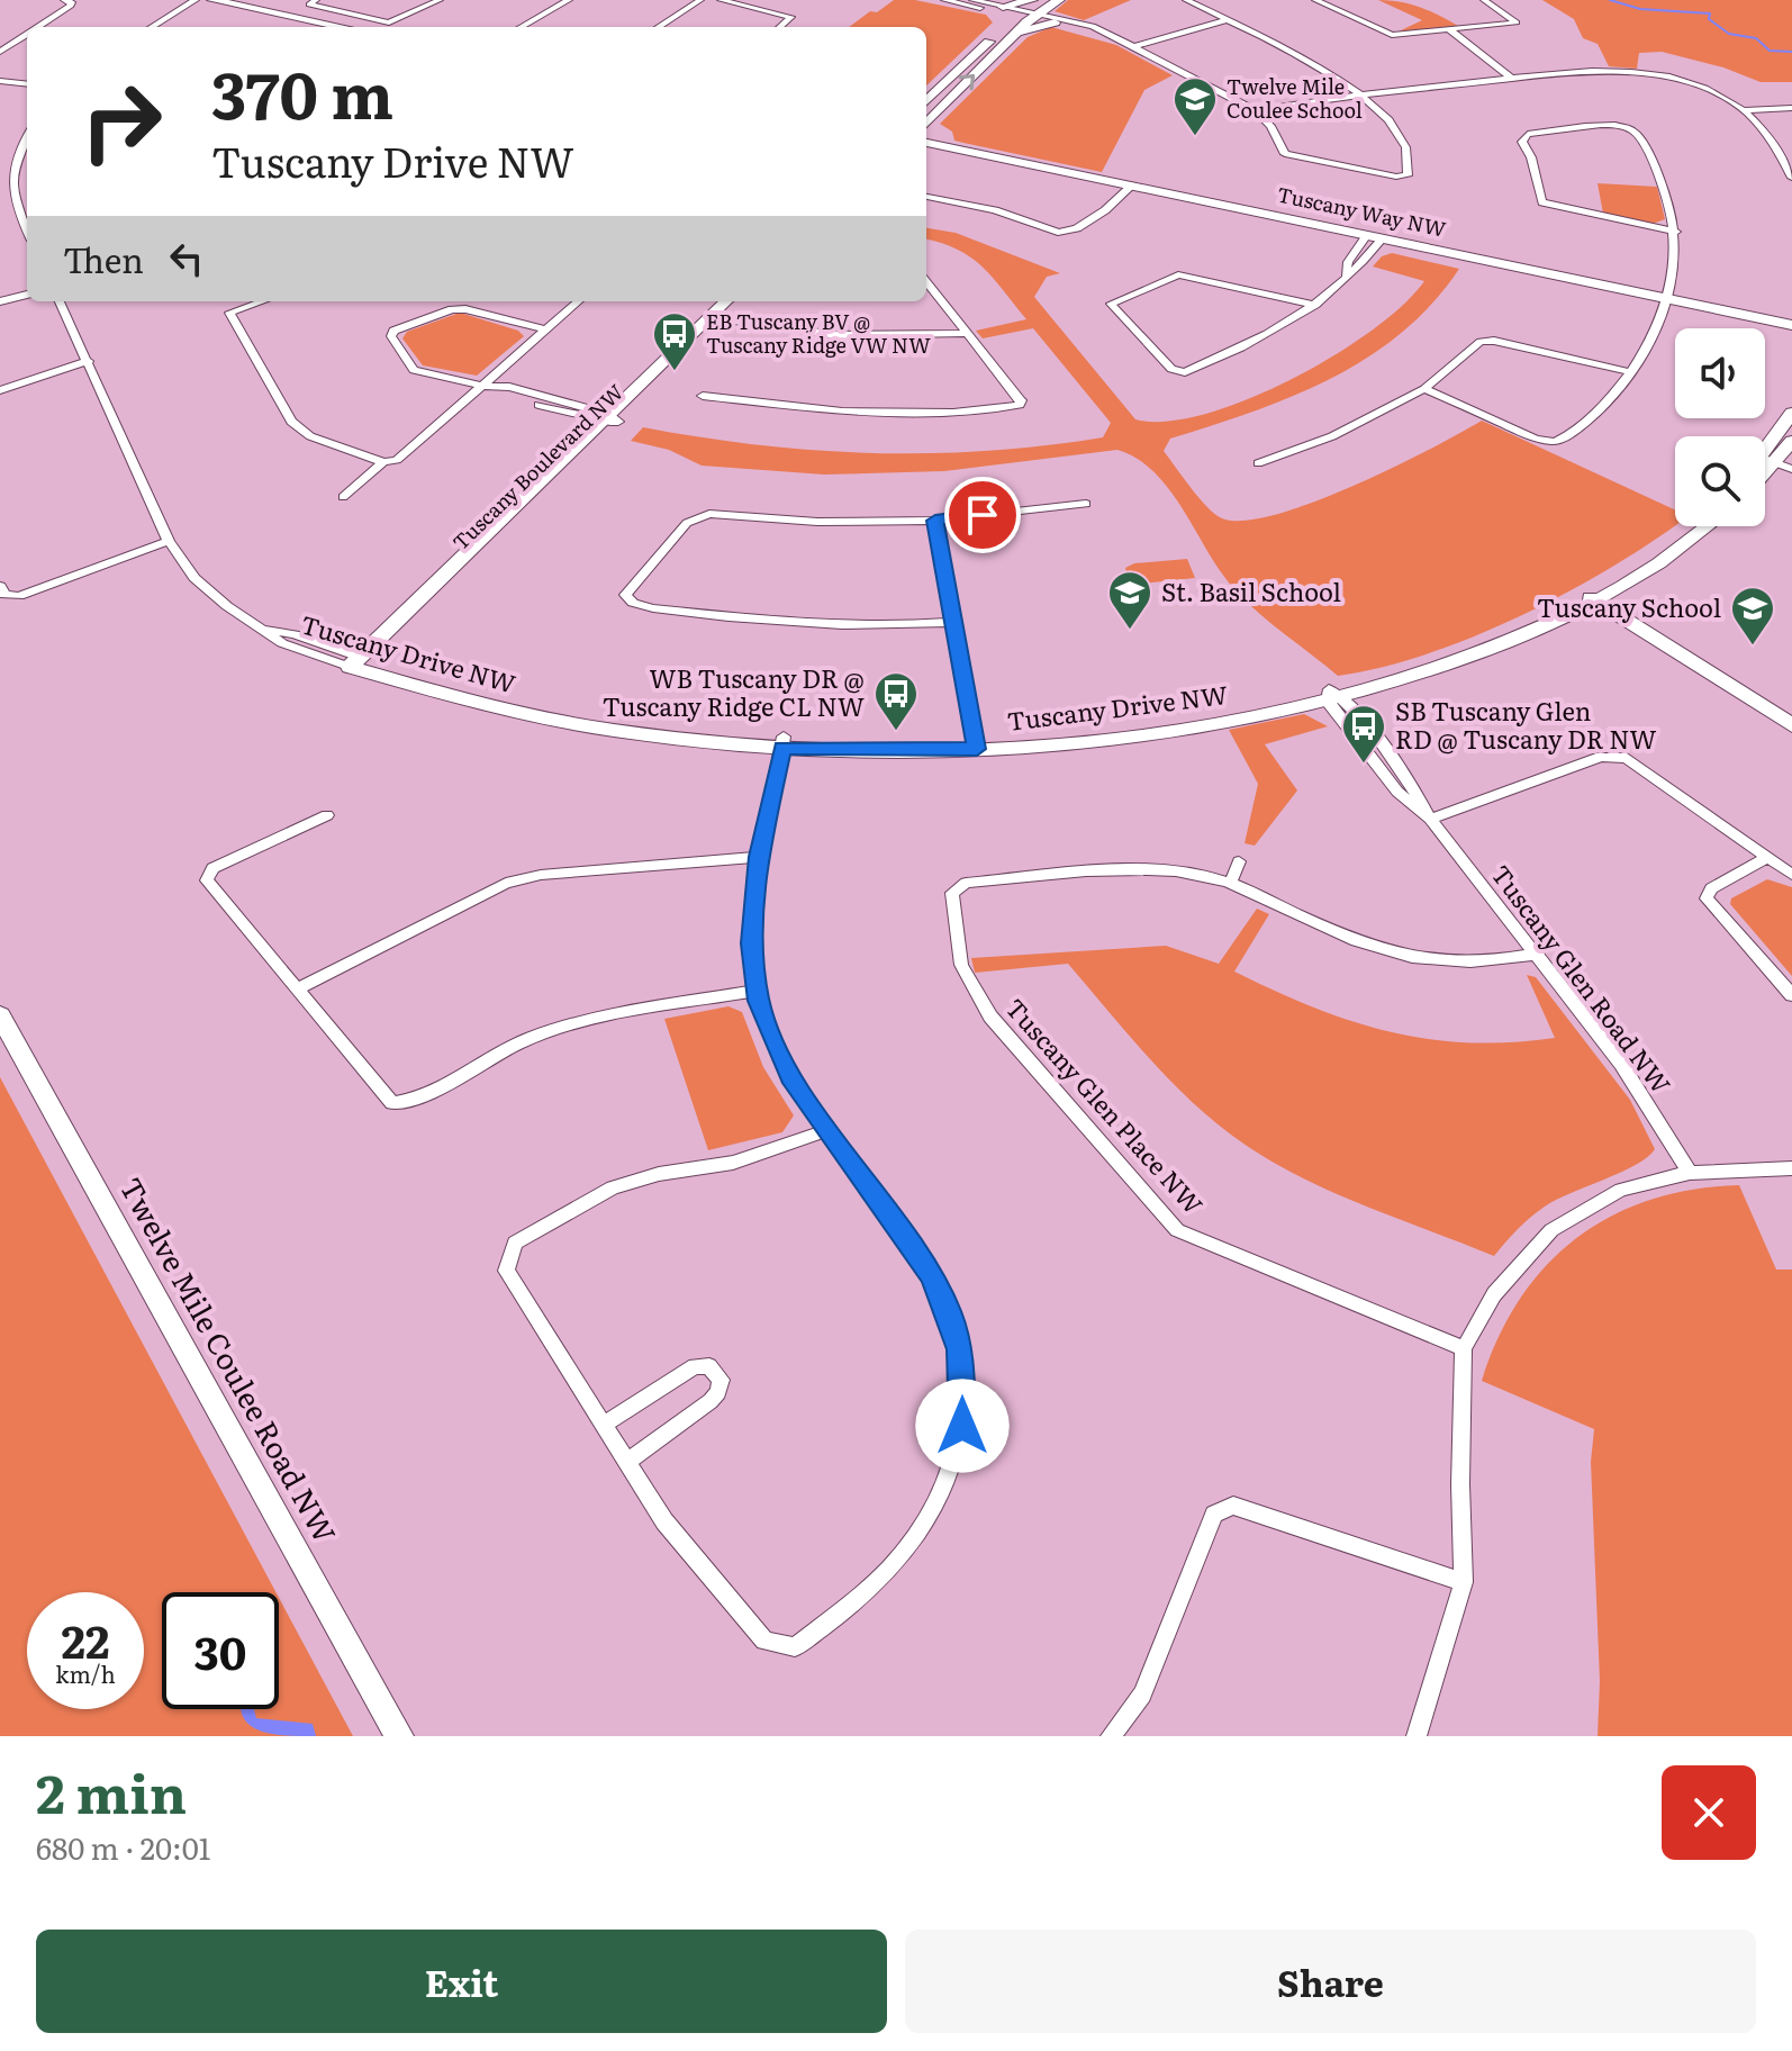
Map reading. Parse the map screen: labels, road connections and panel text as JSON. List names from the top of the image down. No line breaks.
{"streets":{"street":["Tuscany Way NW","Tuscany Boulevard NW","Tuscany Drive NW","Tuscany Glen Road NW","Tuscany Glen Place NW","Twelve Mile Coulee Road NW"]},"crossings":[["Tuscany Boulevard NW","Tuscany Drive NW"],["Tuscany Drive NW","Tuscany Glen Road NW"],["Tuscany Glen Road NW","Tuscany Glen Place NW"]],"places":{"school or university":["Twelve Mile Coulee School","St. Basil School","Tuscany School"],"bus stop":["EB Tuscany BV @ Tuscany Ridge VW NW","WB Tuscany DR @ Tuscany Ridge CL NW","SB Tuscany Glen RD @ Tuscany DR NW"]},"page":{"turn":["370 m","Tuscany Drive NW"],"then":"Then","speed":"22 km/h","limit":"30","heading":["2 min","680 m · 20:01"],"buttons":["Exit","Share"]}}
